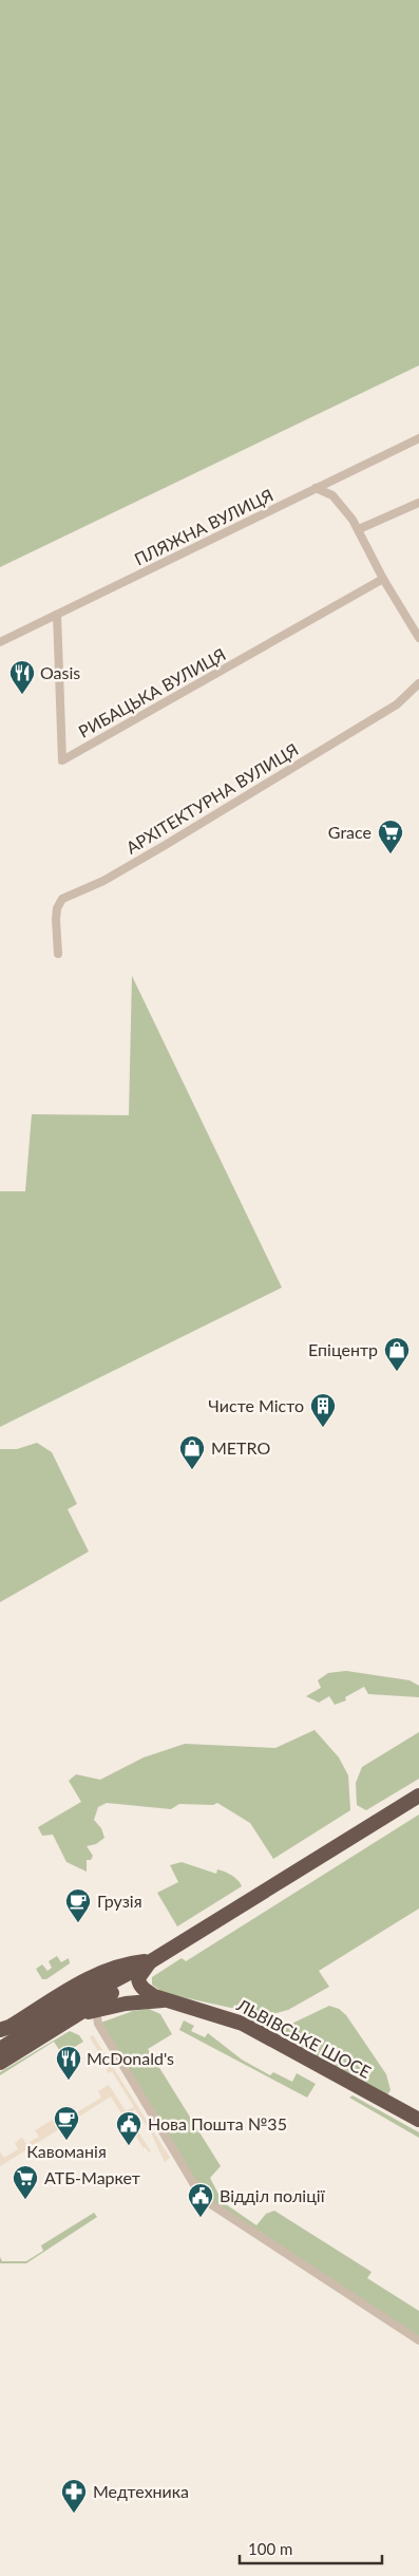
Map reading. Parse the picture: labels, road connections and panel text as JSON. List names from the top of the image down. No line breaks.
{"streets":{"highway":["ЛЬВІВСЬКЕ ШОСЕ"],"street":["ПЛЯЖНА ВУЛИЦЯ","РИБАЦЬКА ВУЛИЦЯ","АРХІТЕКТУРНА ВУЛИЦЯ"]},"crossings":[["ПЛЯЖНА ВУЛИЦЯ","РИБАЦЬКА ВУЛИЦЯ"]],"places":{"restaurant":["Oasis","McDonald's"],"supermarket":["Grace","АТБ-Маркет"],"shop":["Епіцентр","METRO"],"building":["Чисте Місто"],"cafe":["Грузія","Кавоманія"],"public building":["Нова Пошта №35","Відділ поліції"],"pharmacy":["Медтехника"]},"scale_bar":"100 m"}
